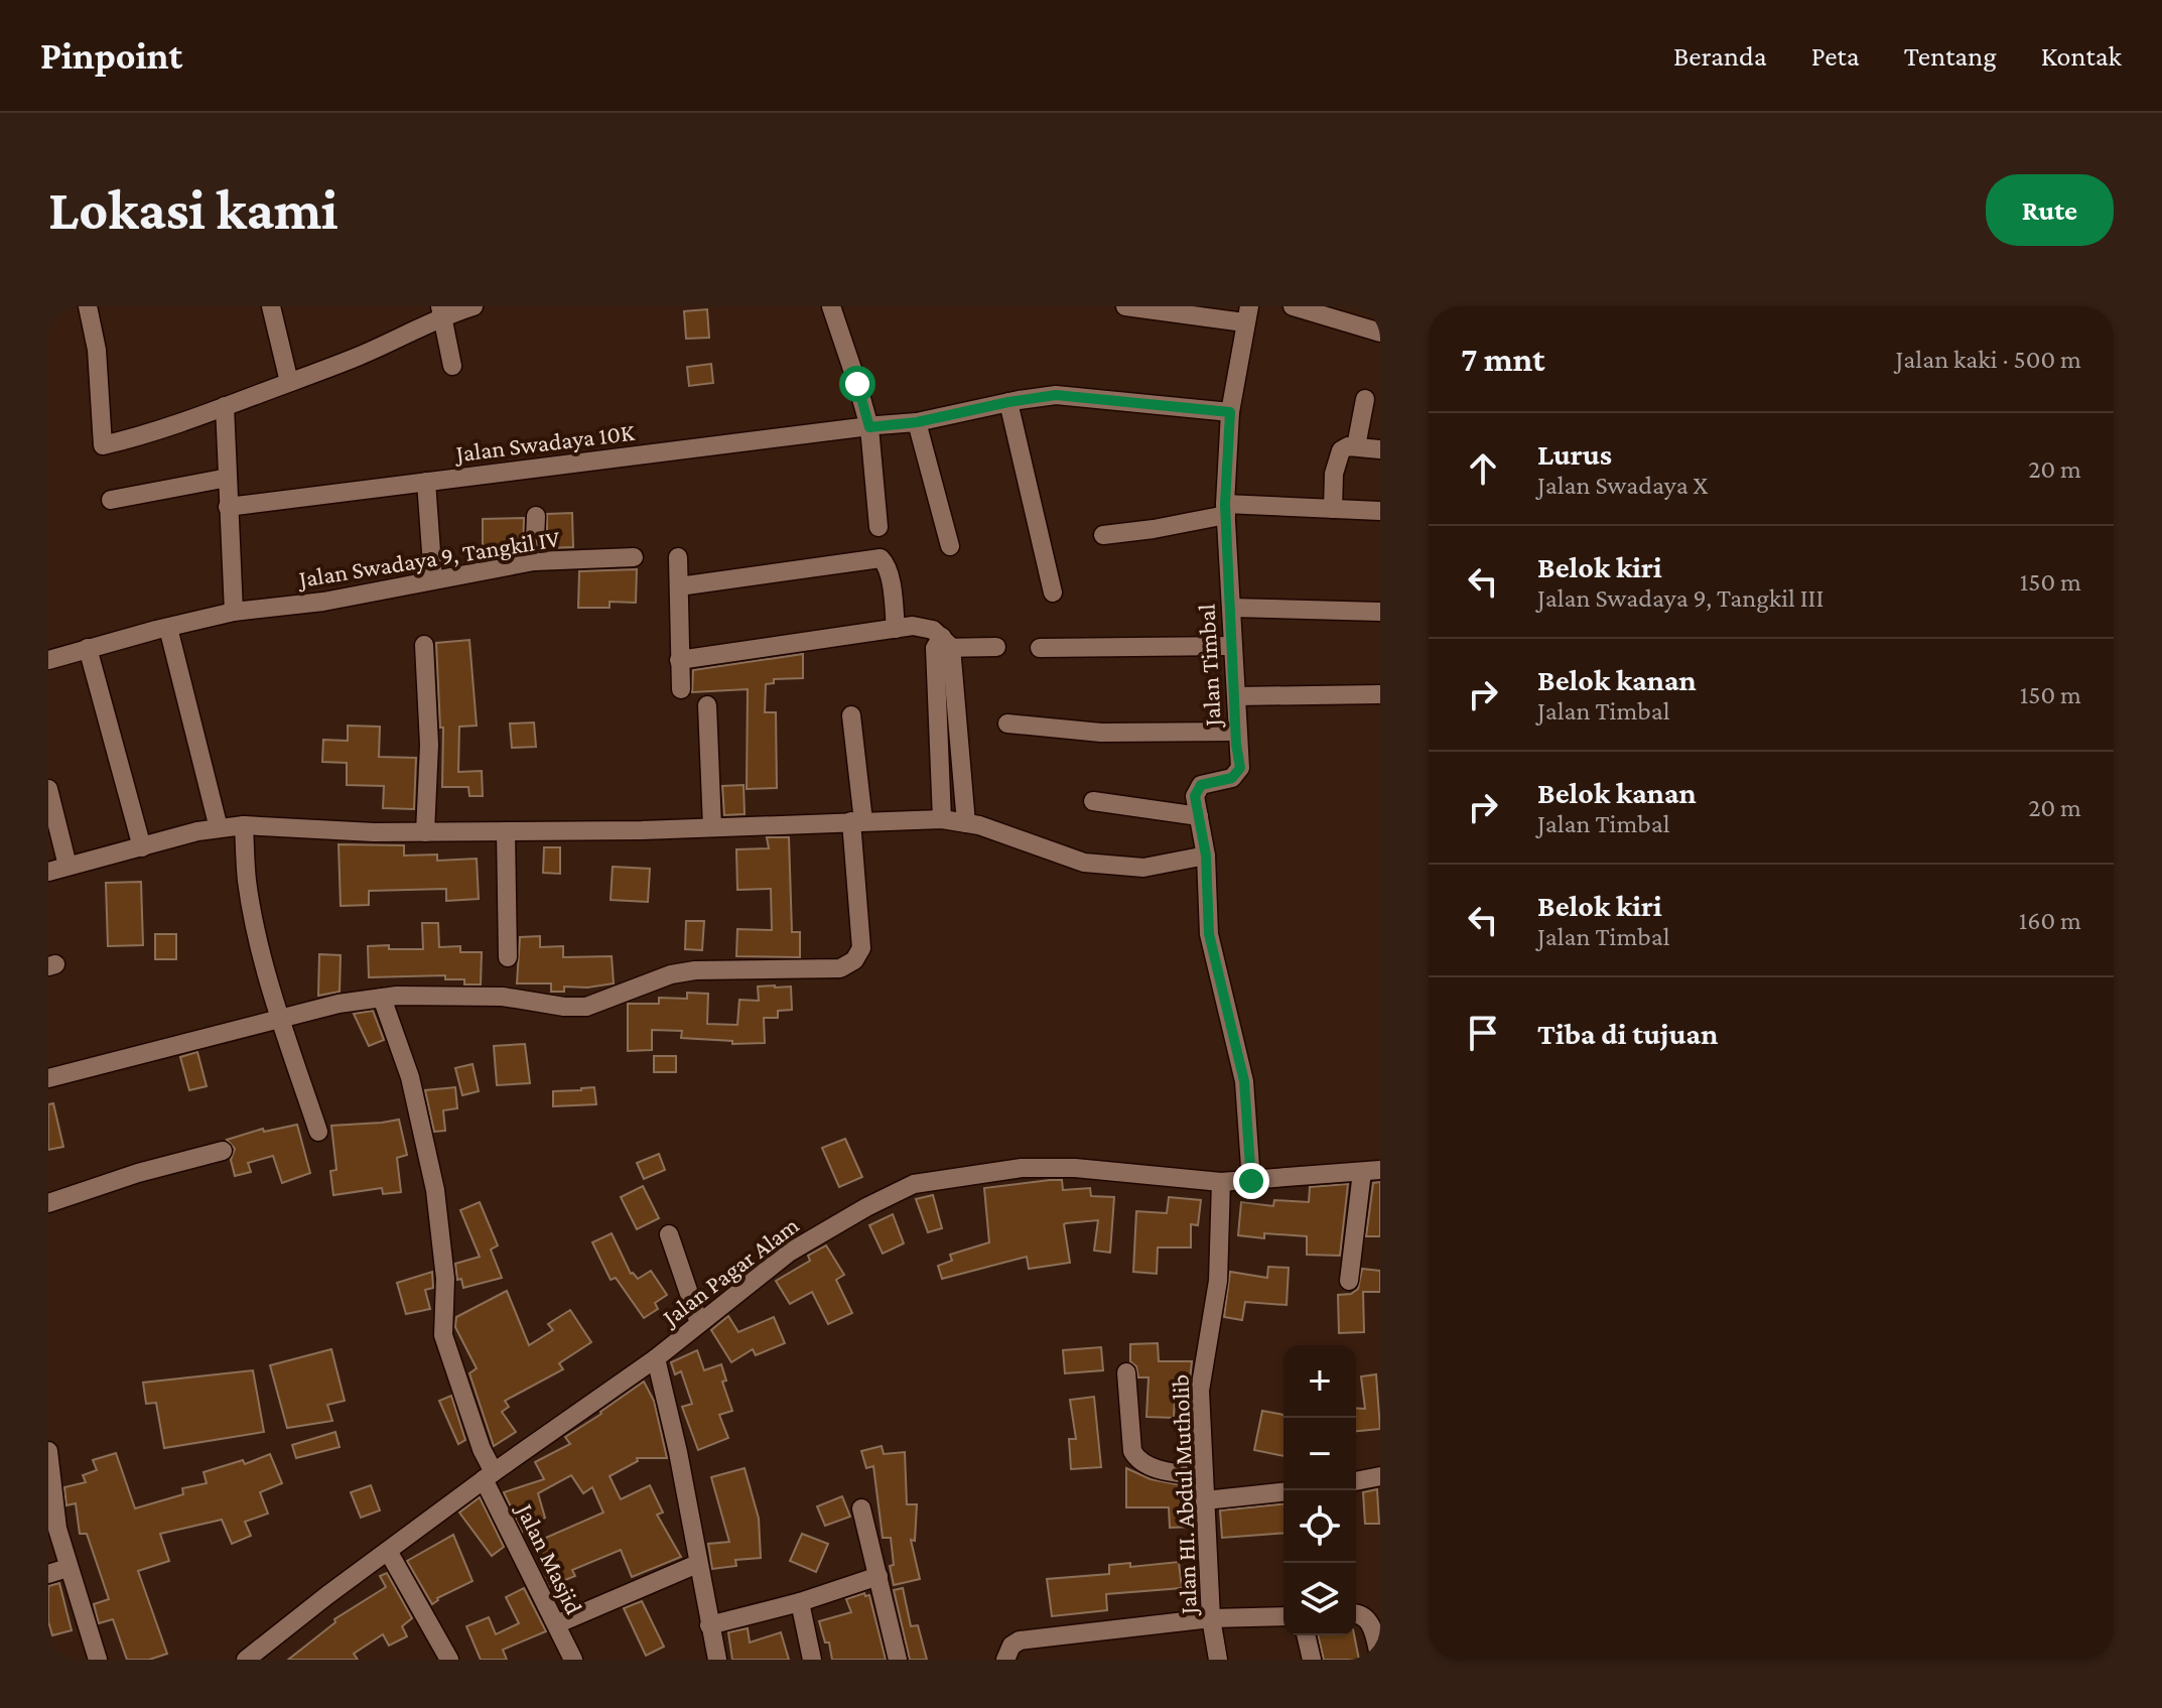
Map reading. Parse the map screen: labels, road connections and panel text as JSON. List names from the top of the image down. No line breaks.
{"streets":{"street":["Jalan Swadaya 10K","Jalan Swadaya 9, Tangkil IV","Jalan Timbal","Jalan Pagar Alam","Jalan HI. Abdul Mutholib","Jalan Masjid"]},"crossings":[["Jalan Swadaya 10K","Jalan Timbal"],["Jalan Timbal","Jalan Pagar Alam"],["Jalan Pagar Alam","Jalan HI. Abdul Mutholib"],["Jalan Pagar Alam","Jalan Masjid"]],"page":{"header":"Pinpoint","nav":["Beranda","Peta","Tentang","Kontak"],"buttons":"Rute","title":"Lokasi kami","heading":["7 mnt","Jalan kaki · 500 m"],"list":[["Lurus","Jalan Swadaya X","20 m"],["Belok kiri","Jalan Swadaya 9, Tangkil III","150 m"],["Belok kanan","Jalan Timbal","150 m"],["Belok kanan","Jalan Timbal","20 m"],["Belok kiri","Jalan Timbal","160 m"],"Tiba di tujuan"],"map_buttons":["+","−"]}}
